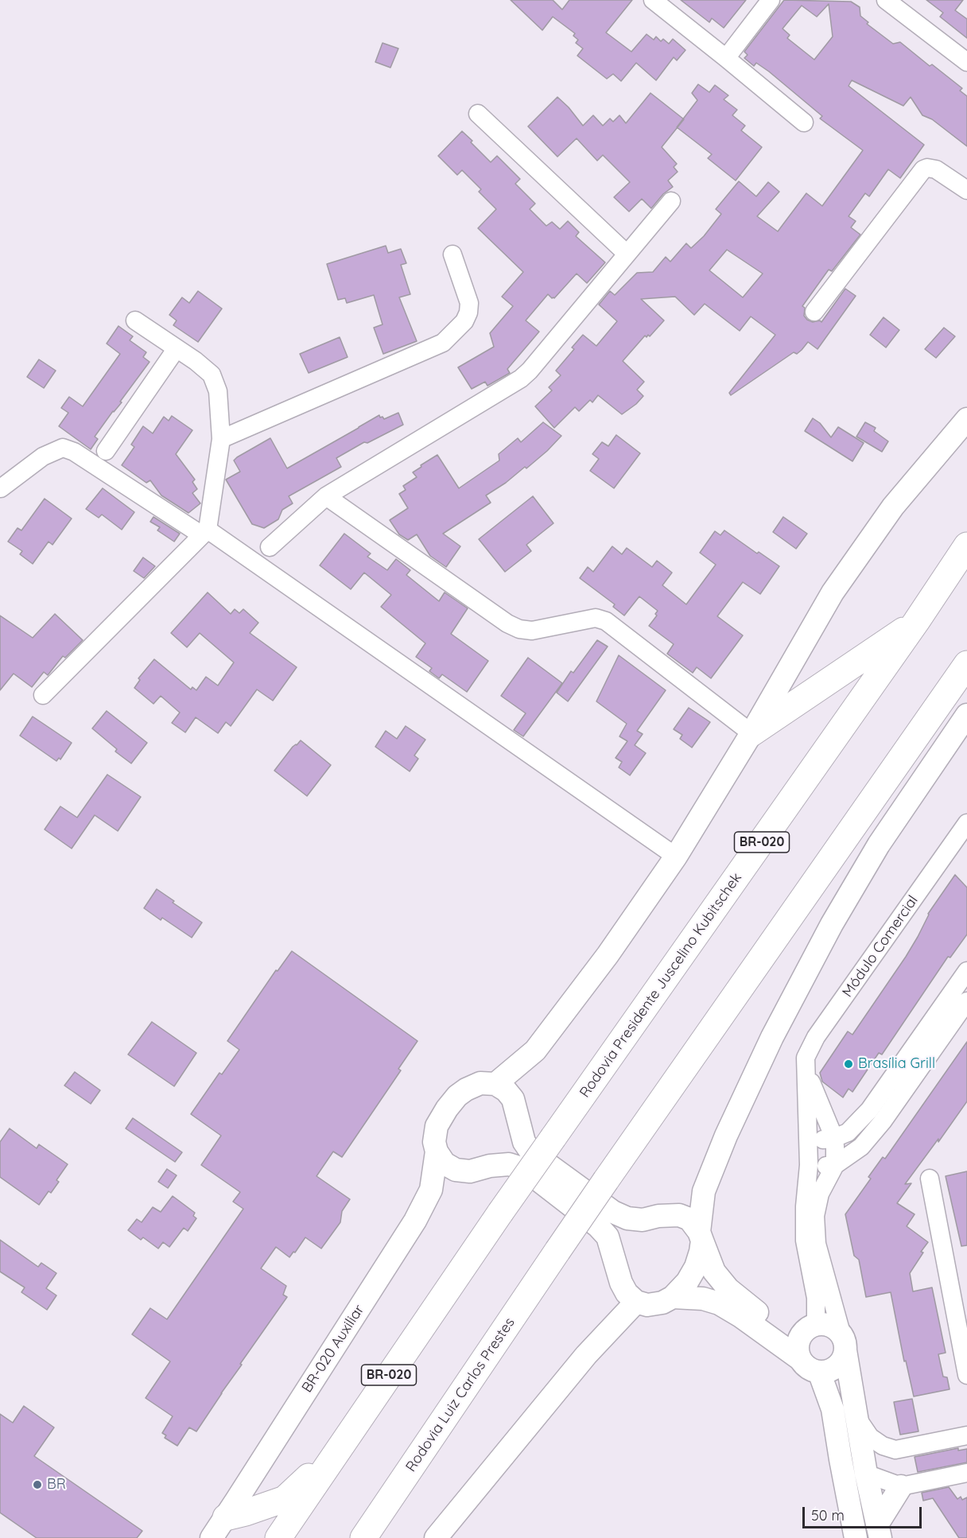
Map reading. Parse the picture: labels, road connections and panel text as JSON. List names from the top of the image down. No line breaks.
{"streets":{"highway":["BR-020","Rodovia Presidente Juscelino Kubitschek","Rodovia Luiz Carlos Prestes"],"main road":["BR-020 Auxiliar"],"street":["Módulo Comercial"]},"crossings":[["BR-020","Rodovia Presidente Juscelino Kubitschek"]],"places":["Brasília Grill","BR"],"scale_bar":"50 m"}
